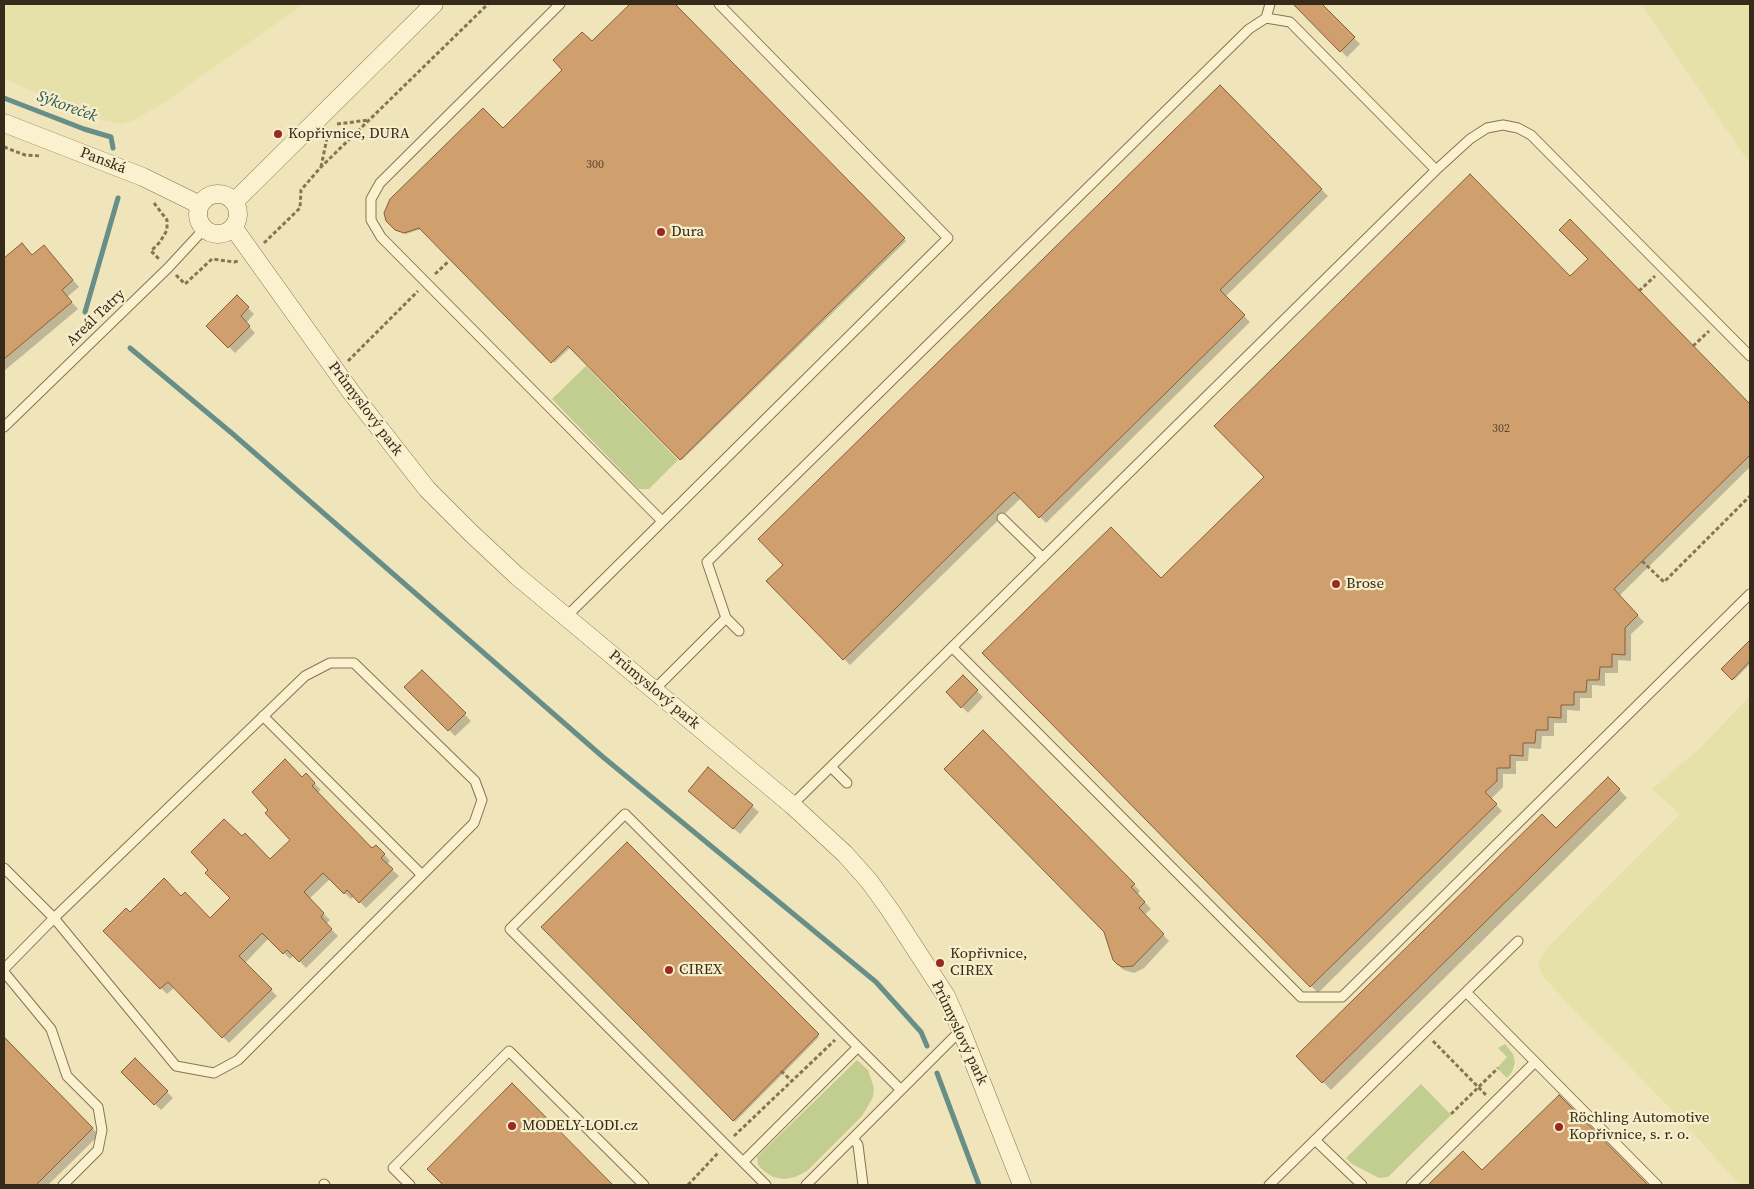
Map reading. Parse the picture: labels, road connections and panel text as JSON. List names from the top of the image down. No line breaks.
{"streets":{"street":["Panská","Průmyslový park"],"lane":["Areál Tatry"]},"crossings":[["Panská","Areál Tatry"],["Panská","Průmyslový park"],["Areál Tatry","Průmyslový park"]],"water":["Sýkoreček"],"places":["Kopřivnice, DURA","Dura","Brose","Kopřivnice, CIREX","CIREX","MODELY-LODI.cz","Röchling Automotive Kopřivnice, s. r. o."],"house_numbers":["300","302"]}
